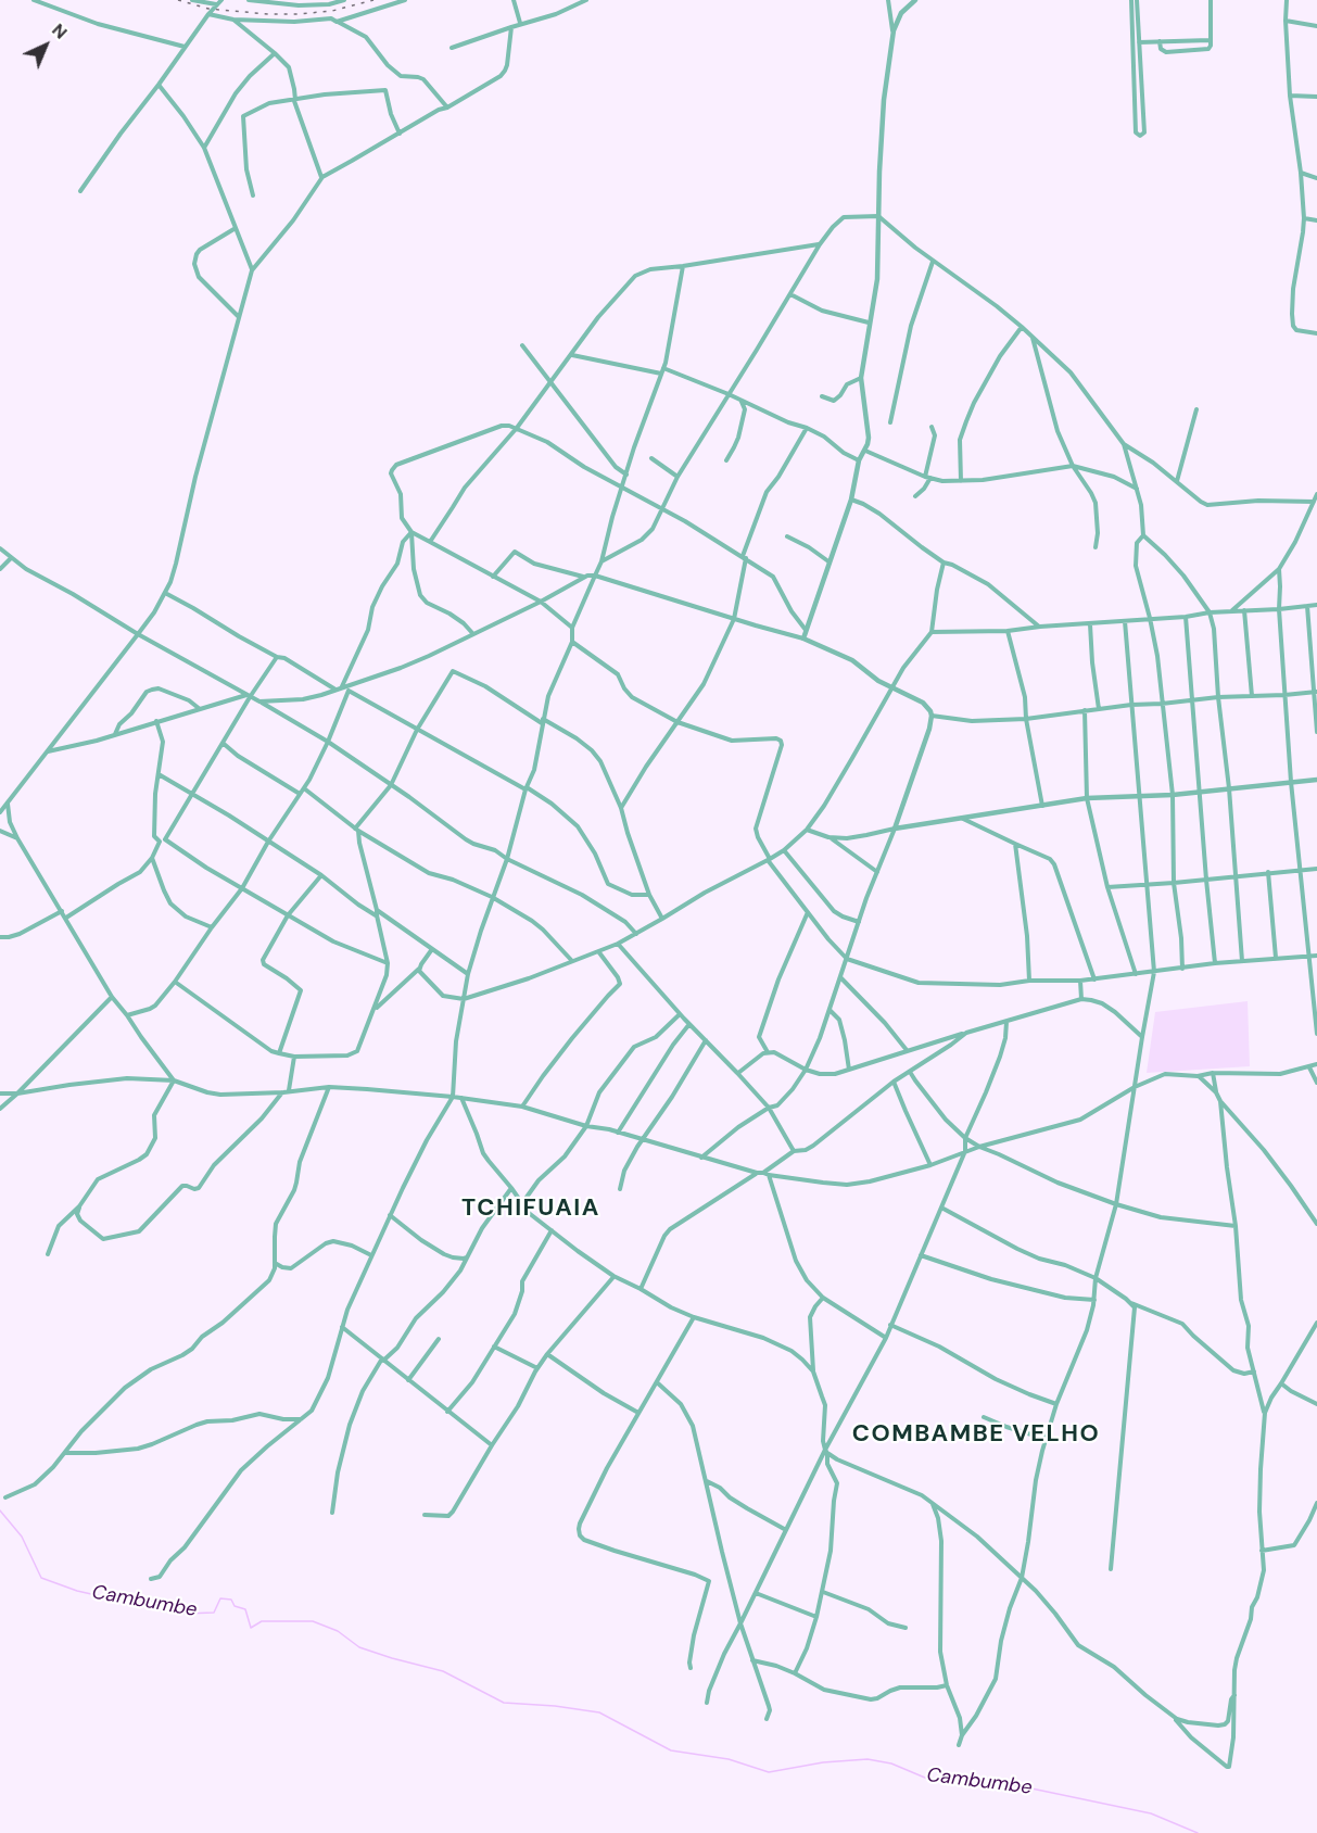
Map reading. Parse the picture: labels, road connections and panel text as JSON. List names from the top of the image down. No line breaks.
{"districts":["TCHIFUAIA","COMBAMBE VELHO"],"water":["Cambumbe"],"north":"top right"}
